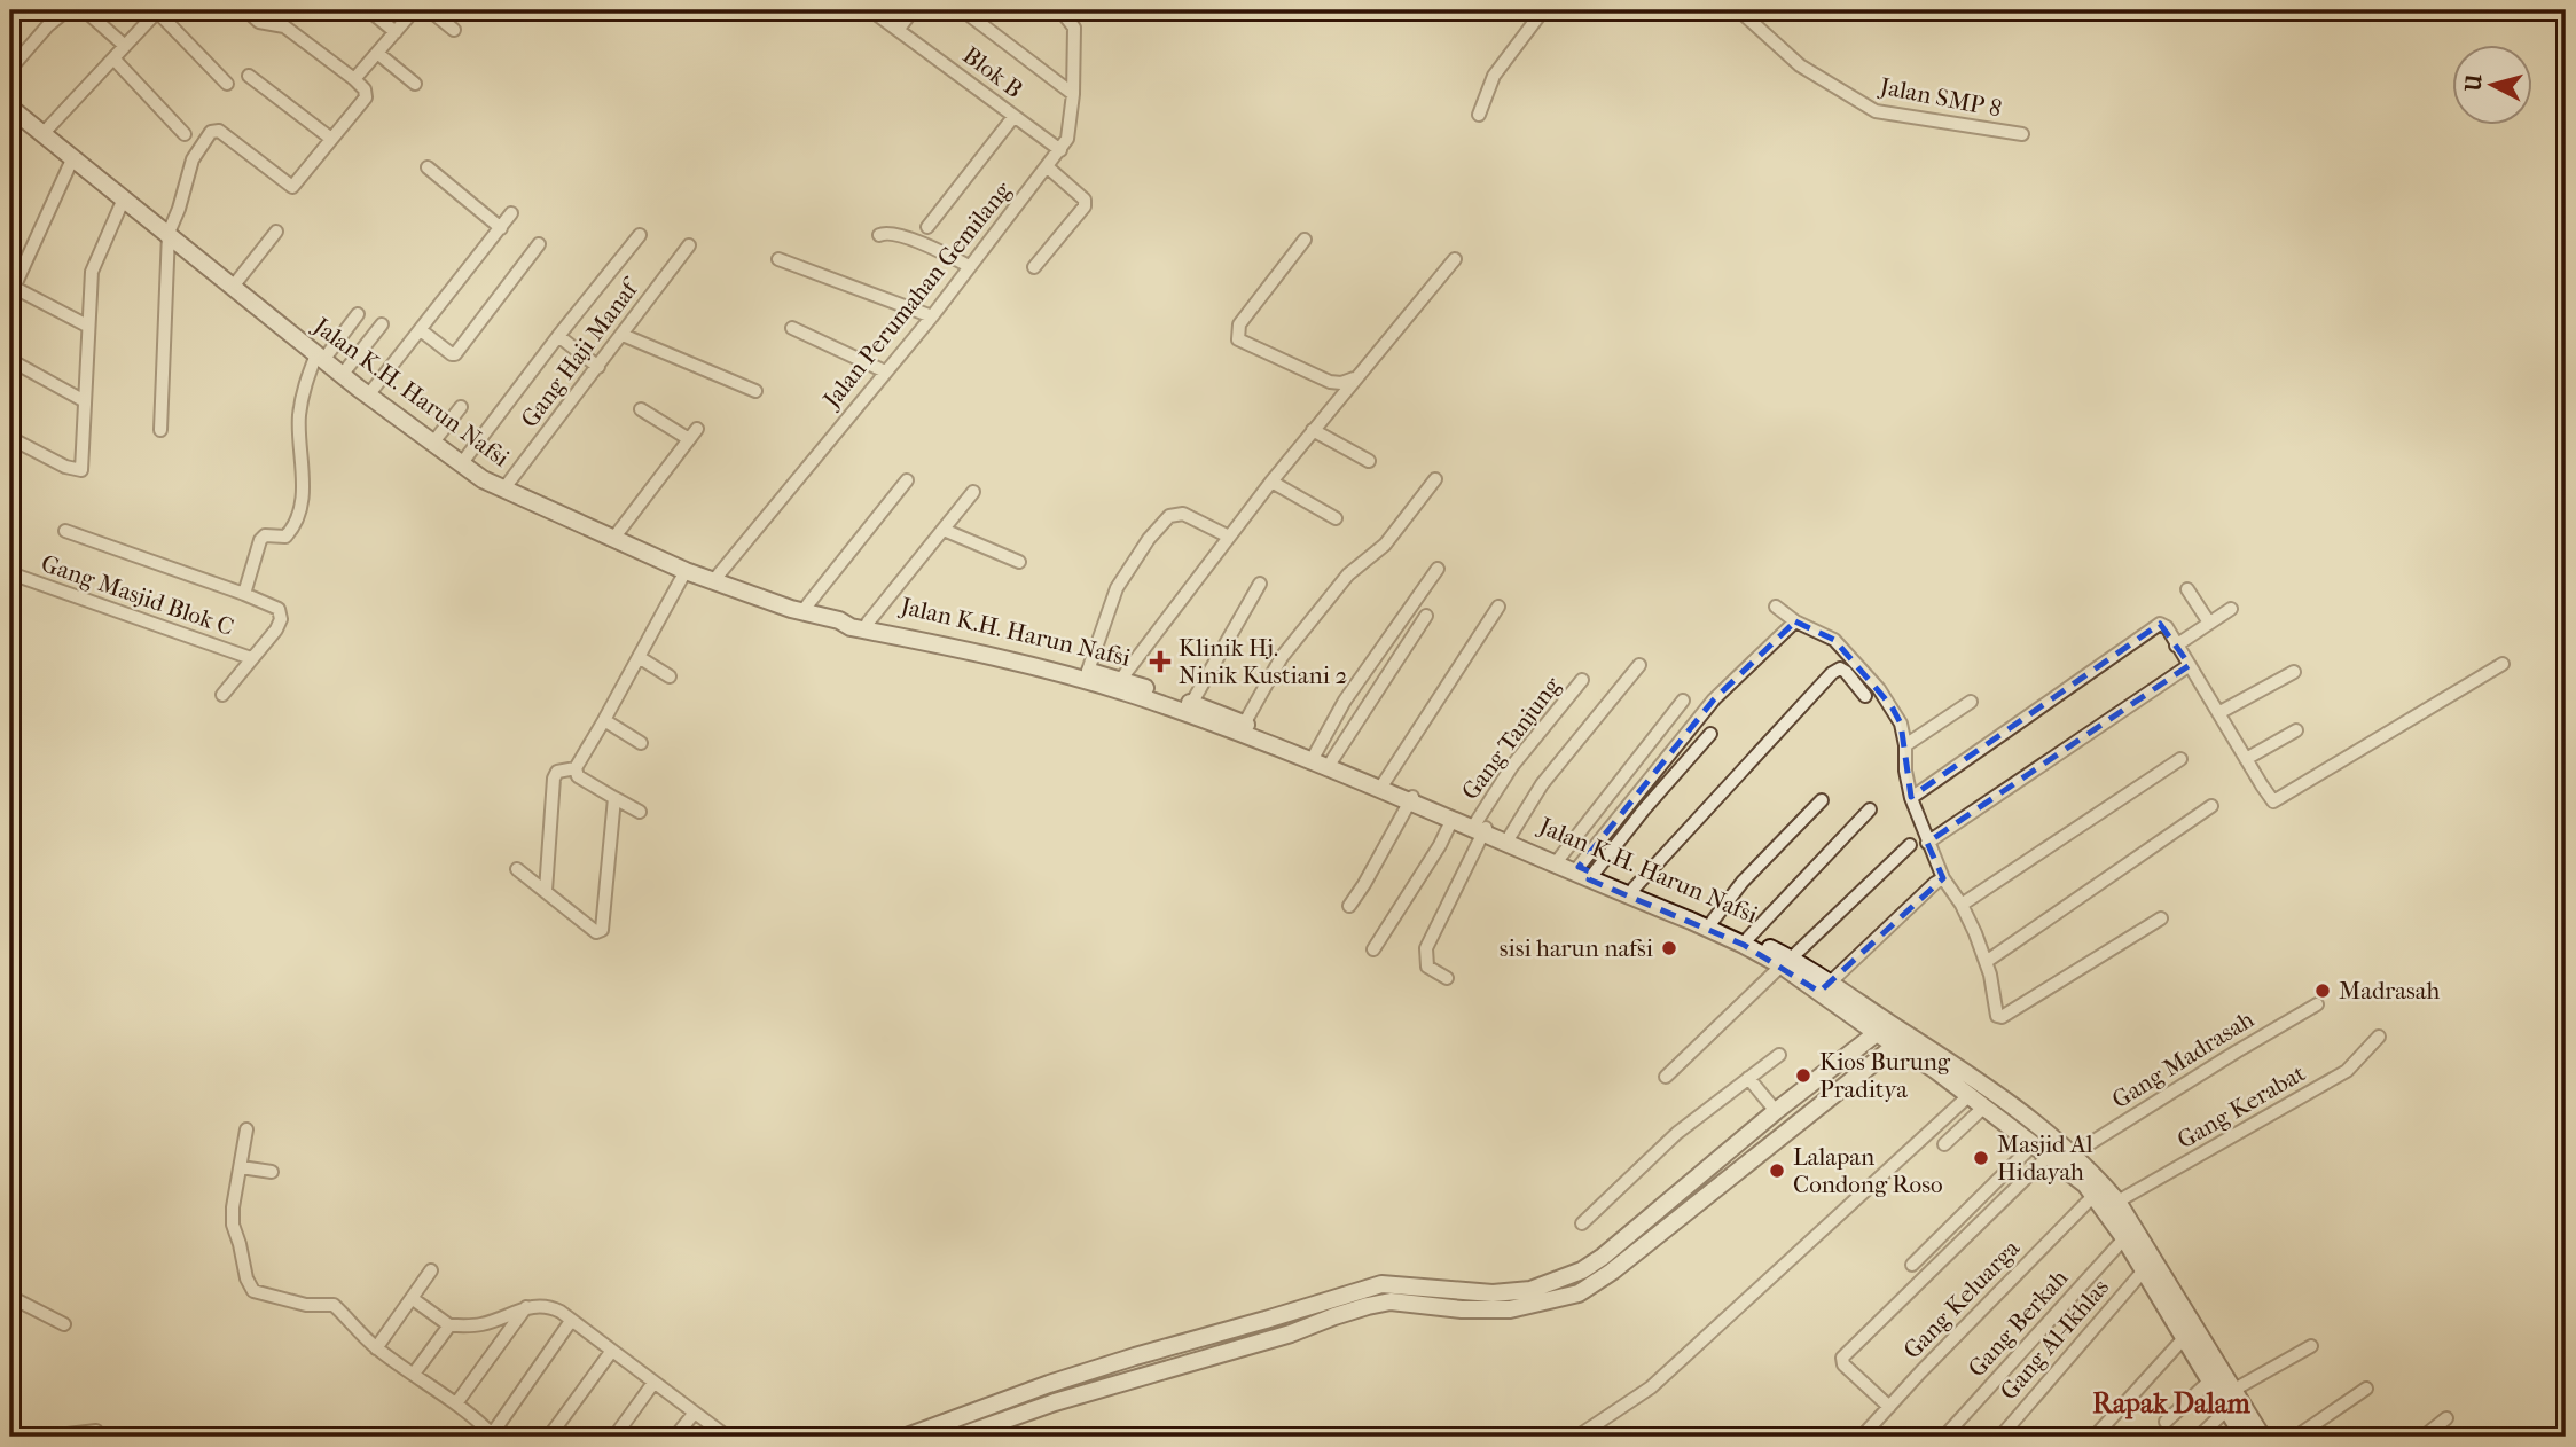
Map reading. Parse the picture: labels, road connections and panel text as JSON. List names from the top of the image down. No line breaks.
{"streets":{"main road":["Jalan K.H. Harun Nafsi"],"street":["Blok B","Jalan SMP 8","Jalan Perumahan Gemilang","Gang Haji Manaf","Gang Masjid Blok C","Gang Tanjung","Gang Madrasah","Gang Kerabat","Gang Keluarga","Gang Berkah","Gang Al-Ikhlas"]},"crossings":[["Blok B","Jalan Perumahan Gemilang"],["Jalan Perumahan Gemilang","Jalan K.H. Harun Nafsi"],["Gang Haji Manaf","Jalan K.H. Harun Nafsi"],["Jalan K.H. Harun Nafsi","Gang Tanjung"],["Jalan K.H. Harun Nafsi","Gang Madrasah"],["Jalan K.H. Harun Nafsi","Gang Kerabat"],["Jalan K.H. Harun Nafsi","Gang Keluarga"],["Jalan K.H. Harun Nafsi","Gang Berkah"],["Jalan K.H. Harun Nafsi","Gang Al-Ikhlas"]],"districts":["Rapak Dalam"],"places":{"health":["Klinik Hj. Ninik Kustiani 2"],"other":["sisi harun nafsi","Madrasah","Kios Burung Praditya","Masjid Al Hidayah","Lalapan Condong Roso"]},"north":"left"}
